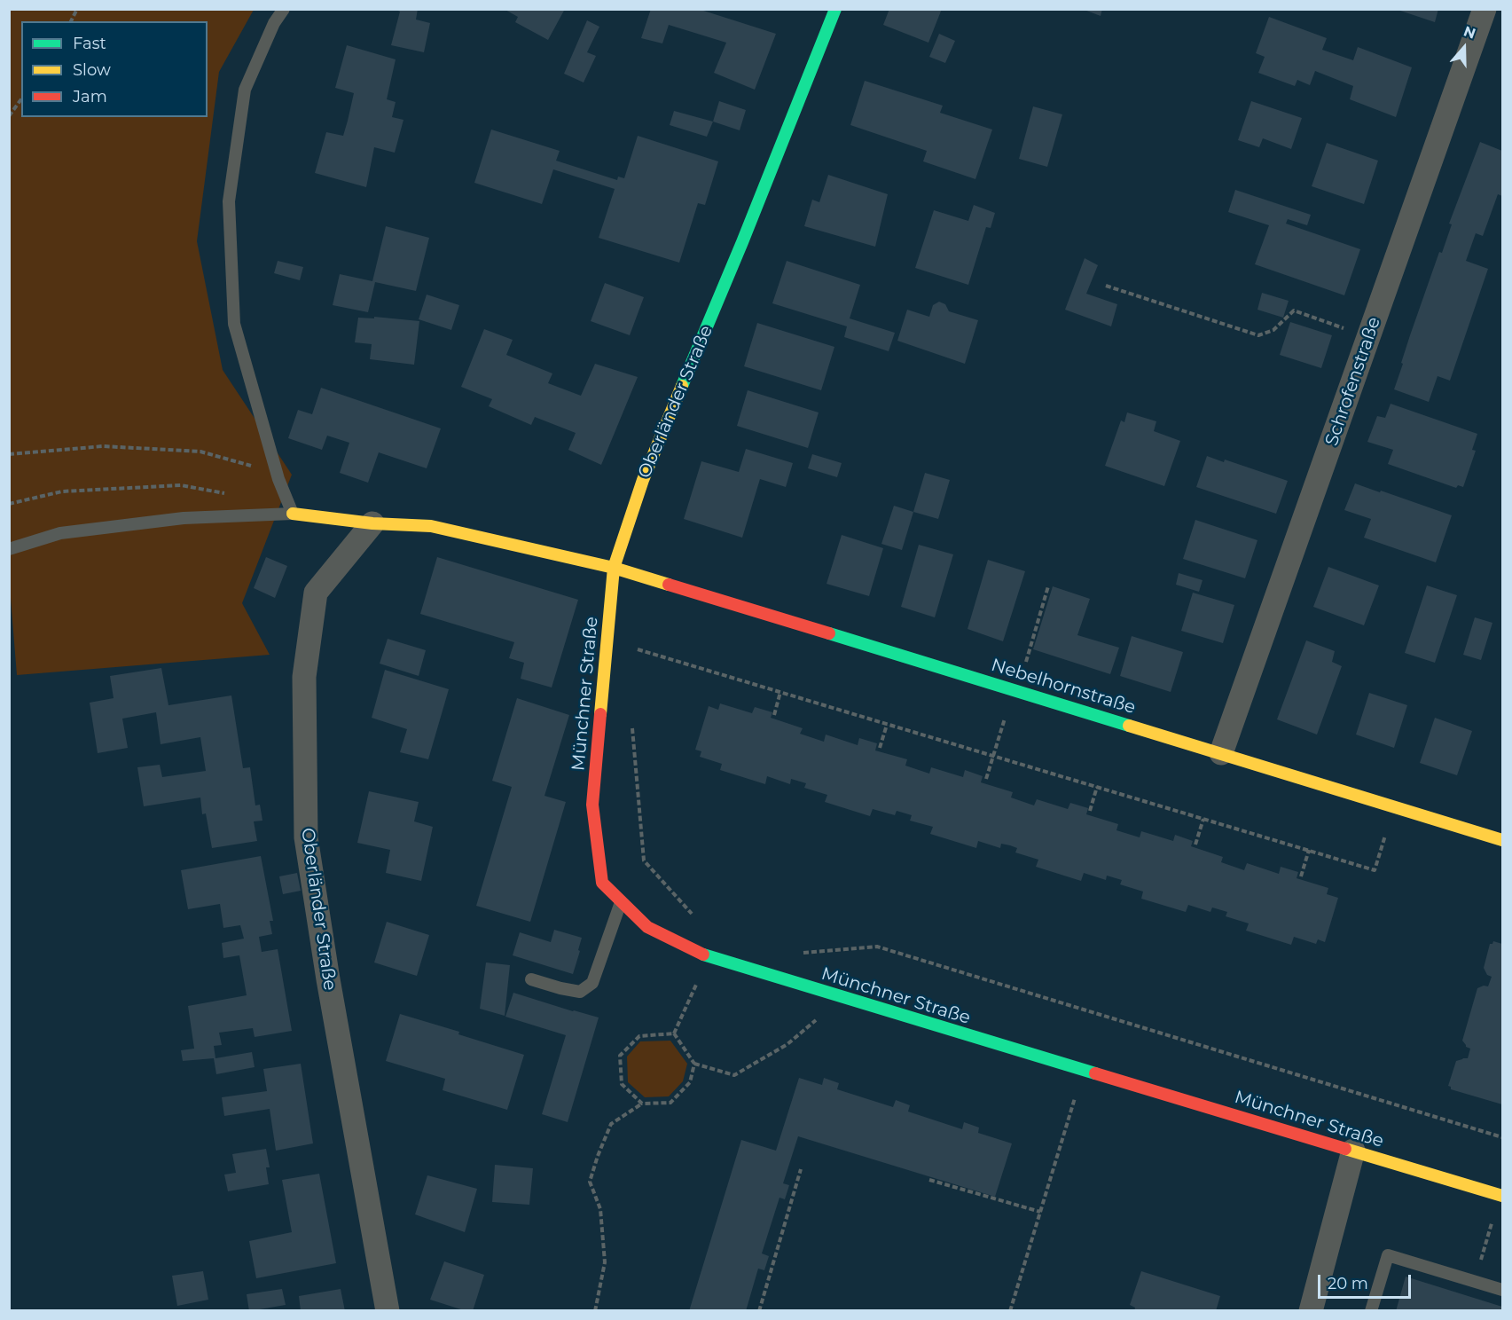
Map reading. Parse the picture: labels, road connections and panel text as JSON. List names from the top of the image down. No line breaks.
{"streets":{"street":["Schrofenstraße","Oberländer Straße","Nebelhornstraße","Münchner Straße"]},"crossings":[["Schrofenstraße","Nebelhornstraße"],["Oberländer Straße","Nebelhornstraße"],["Oberländer Straße","Münchner Straße"],["Nebelhornstraße","Münchner Straße"]],"legend":["Fast","Slow","Jam"],"scale_bar":"20 m","north":"top"}
